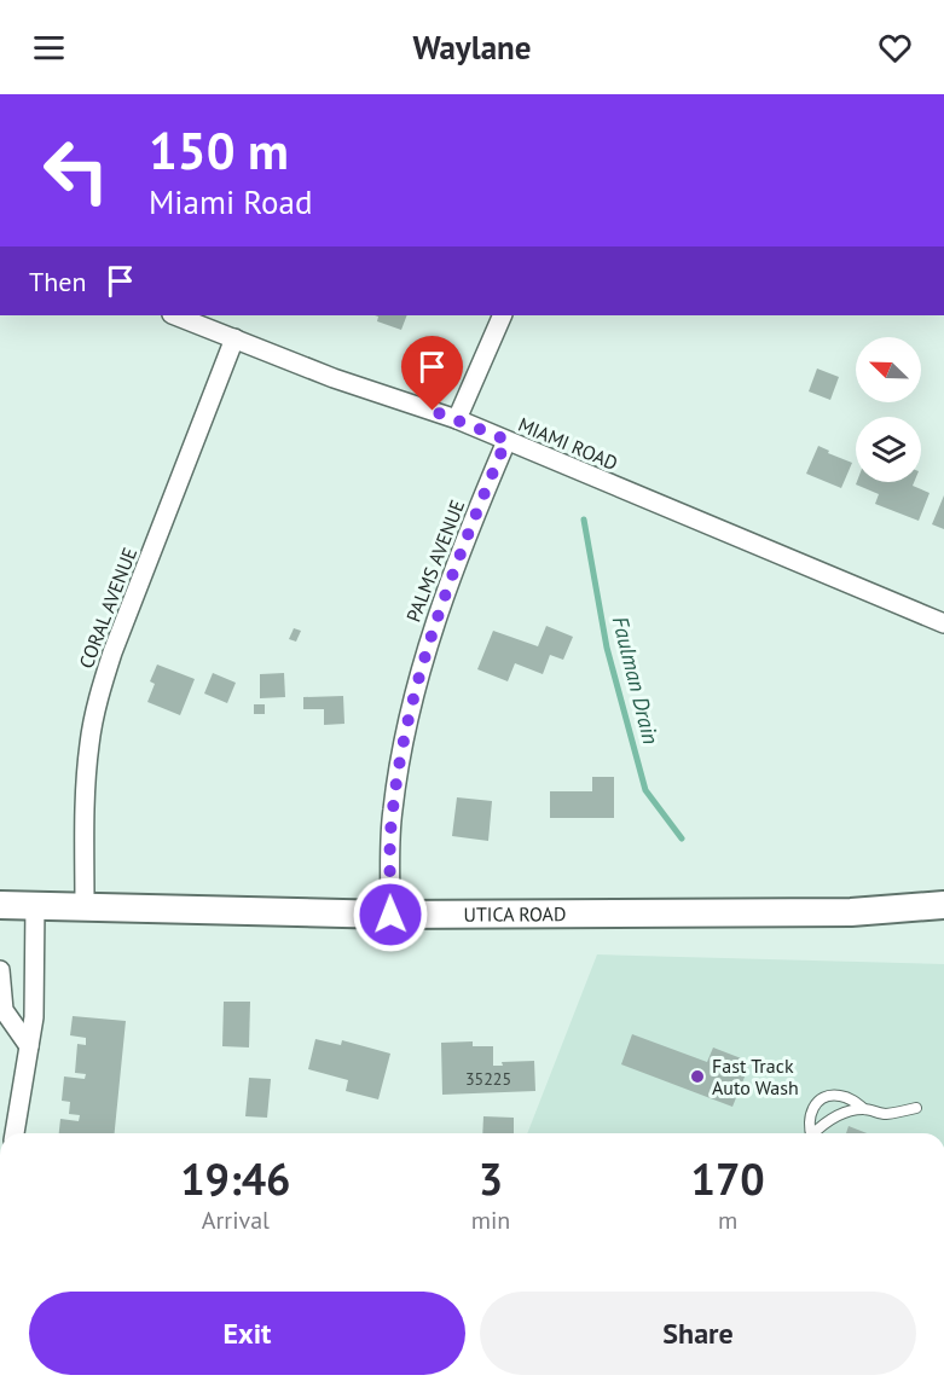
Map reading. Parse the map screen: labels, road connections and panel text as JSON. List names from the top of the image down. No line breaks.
{"streets":{"main road":["UTICA ROAD"],"street":["MIAMI ROAD","PALMS AVENUE","CORAL AVENUE"]},"crossings":[["MIAMI ROAD","PALMS AVENUE"],["MIAMI ROAD","CORAL AVENUE"],["PALMS AVENUE","UTICA ROAD"],["CORAL AVENUE","UTICA ROAD"]],"water":["Faulman Drain"],"places":["Fast Track Auto Wash"],"house_numbers":["35225"],"north":"top left","page":{"header":"Waylane","turn":["150 m","Miami Road"],"then":"Then","eta":["19:46","Arrival","3","min","170","m"],"buttons":["Exit","Share"]}}
